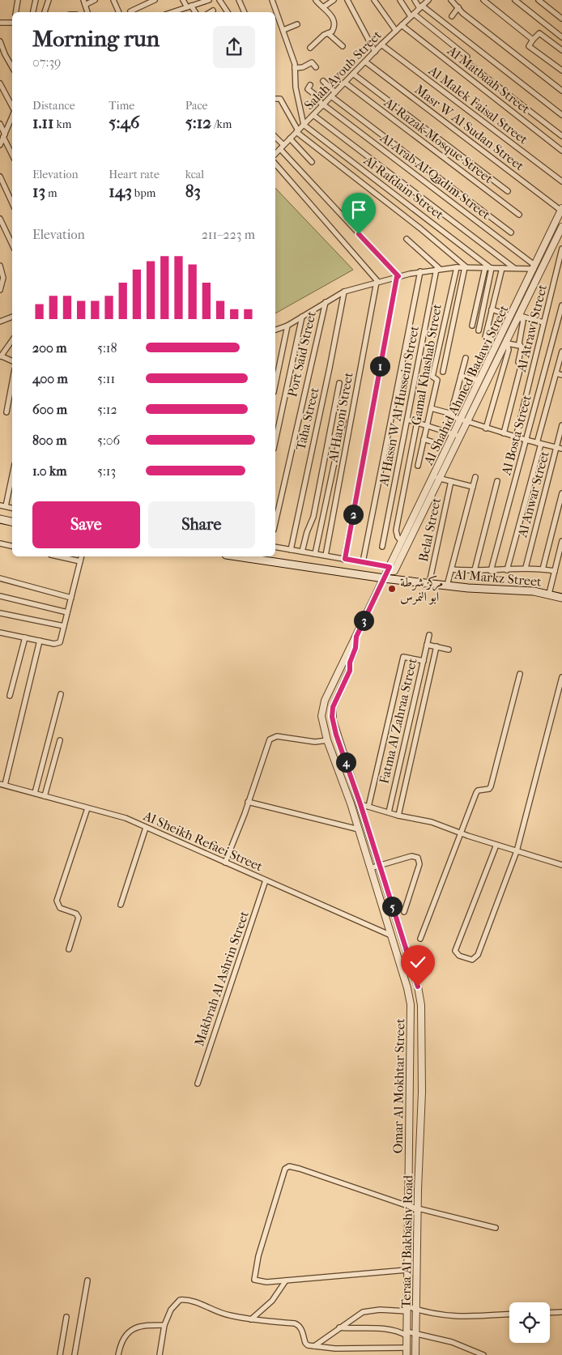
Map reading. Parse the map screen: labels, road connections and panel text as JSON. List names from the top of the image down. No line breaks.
{"streets":{"main road":["Al Markz Street"],"street":["Salah Ayoub Street","Al Matbaah Street","Al Malek Faisal Street","Masr W Al Sudan Street","Al Razak Mosque Street","Al Arab Al Qadim Street","Al Rafdain Street","Al Atrawi Street","Port Said Street","Gamal Khashab Street","Al Shahid Ahmed Badawi Street","Al Hassn W Al Hussein Street","Al Haroni Street","Taha Street","Al Bosta Street","Al Anwar Street","Belal Street","Fatma Al Zahraa Street","Al Sheikh Refaei Street","Makbrah Al Ashrin Street","Omar Al Mokhtar Street","Teraa Al Bakbashy Road"]},"crossings":[["Salah Ayoub Street","Al Matbaah Street"],["Salah Ayoub Street","Al Malek Faisal Street"],["Salah Ayoub Street","Masr W Al Sudan Street"],["Salah Ayoub Street","Al Razak Mosque Street"],["Salah Ayoub Street","Al Arab Al Qadim Street"],["Salah Ayoub Street","Al Rafdain Street"],["Masr W Al Sudan Street","Al Shahid Ahmed Badawi Street"],["Al Arab Al Qadim Street","Al Shahid Ahmed Badawi Street"],["Al Shahid Ahmed Badawi Street","Al Markz Street"],["Al Shahid Ahmed Badawi Street","Omar Al Mokhtar Street"],["Belal Street","Al Markz Street"],["Al Markz Street","Omar Al Mokhtar Street"],["Al Sheikh Refaei Street","Makbrah Al Ashrin Street"],["Al Sheikh Refaei Street","Omar Al Mokhtar Street"],["Omar Al Mokhtar Street","Teraa Al Bakbashy Road"]],"places":["مركز شرطة ابو النمرس"],"page":{"heading":["Morning run","07:39"],"stats":[["Distance","1.11 km"],["Time","5:46"],["Pace","5:12 /km"],["Elevation","13 m"],["Heart rate","143 bpm"],["kcal","83"]],"chart":["Elevation","211–223 m"],"list":[{"name":"200 m","note":"5:18"},{"name":"400 m","note":"5:11"},{"name":"600 m","note":"5:12"},{"name":"800 m","note":"5:06"},{"name":"1.0 km","note":"5:13"}],"pins":["1","2","3","4","5"],"buttons":["Save","Share"]}}
